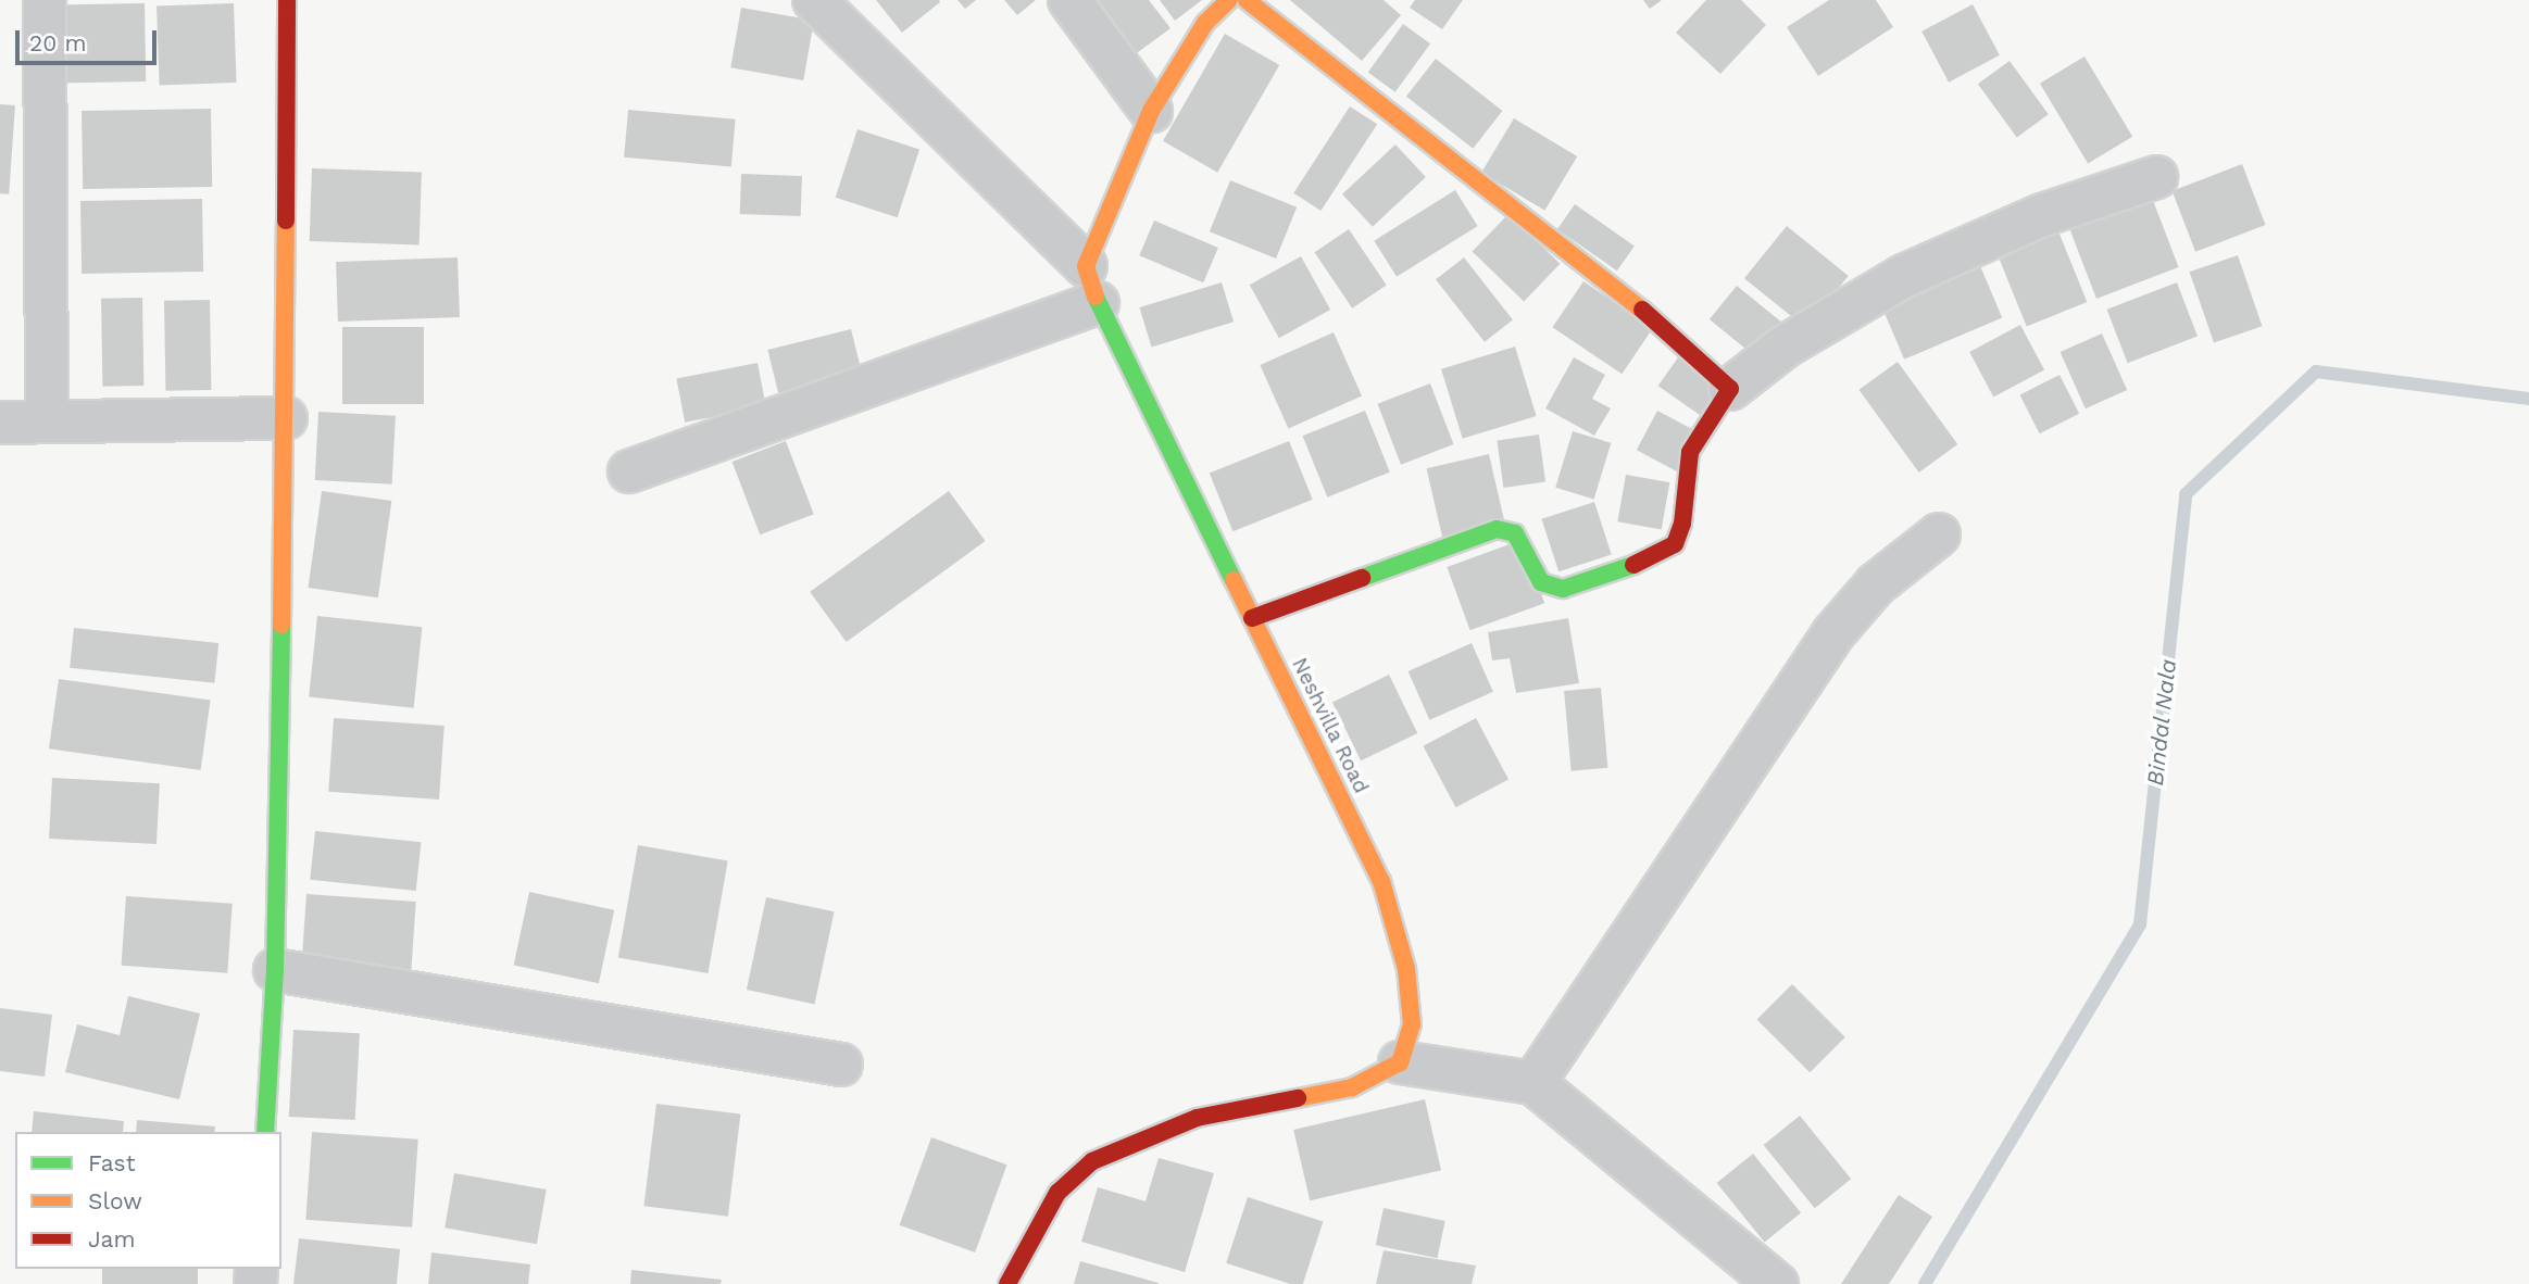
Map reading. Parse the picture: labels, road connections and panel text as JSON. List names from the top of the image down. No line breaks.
{"streets":{"street":["Neshvilla Road"]},"water":["Bindal Nala"],"legend":["Fast","Slow","Jam"],"scale_bar":"20 m"}
